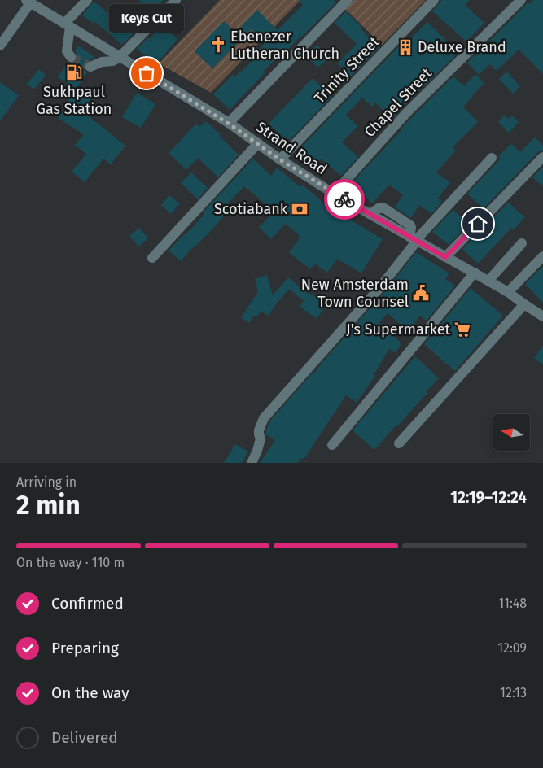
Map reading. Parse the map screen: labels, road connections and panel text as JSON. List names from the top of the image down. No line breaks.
{"streets":{"street":["Trinity Street","Chapel Street","Strand Road"]},"crossings":[["Trinity Street","Strand Road"],["Chapel Street","Strand Road"]],"places":{"church":["Ebenezer Lutheran Church"],"building":["Deluxe Brand"],"fuel station":["Sukhpaul Gas Station"],"other":["Keys Cut"],"bank":["Scotiabank"],"public building":["New Amsterdam Town Counsel"],"supermarket":["J's Supermarket"]},"north":"left","page":{"bubble":"Keys Cut","heading":["2 min","Arriving in","12:19–12:24"],"bar":"On the way · 110 m","list":[["Confirmed","11:48"],["Preparing","12:09"],["On the way","12:13"],"Delivered"]}}
